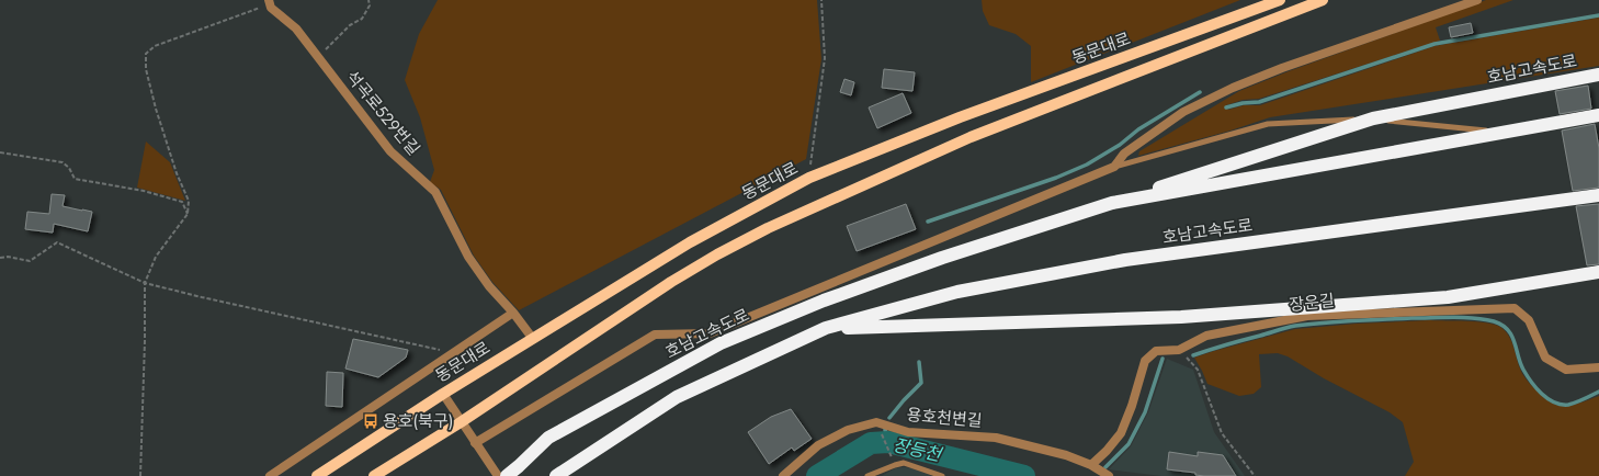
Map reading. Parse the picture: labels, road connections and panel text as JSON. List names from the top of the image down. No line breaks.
{"streets":{"highway":["호남고속도로"],"main road":["동문대로"],"street":["석곡로529번길","장운길","용호천변길"]},"crossings":[["동문대로","석곡로529번길"],["장운길","용호천변길"]],"water":["장등천"],"places":{"bus stop":["용호(북구)"]}}
